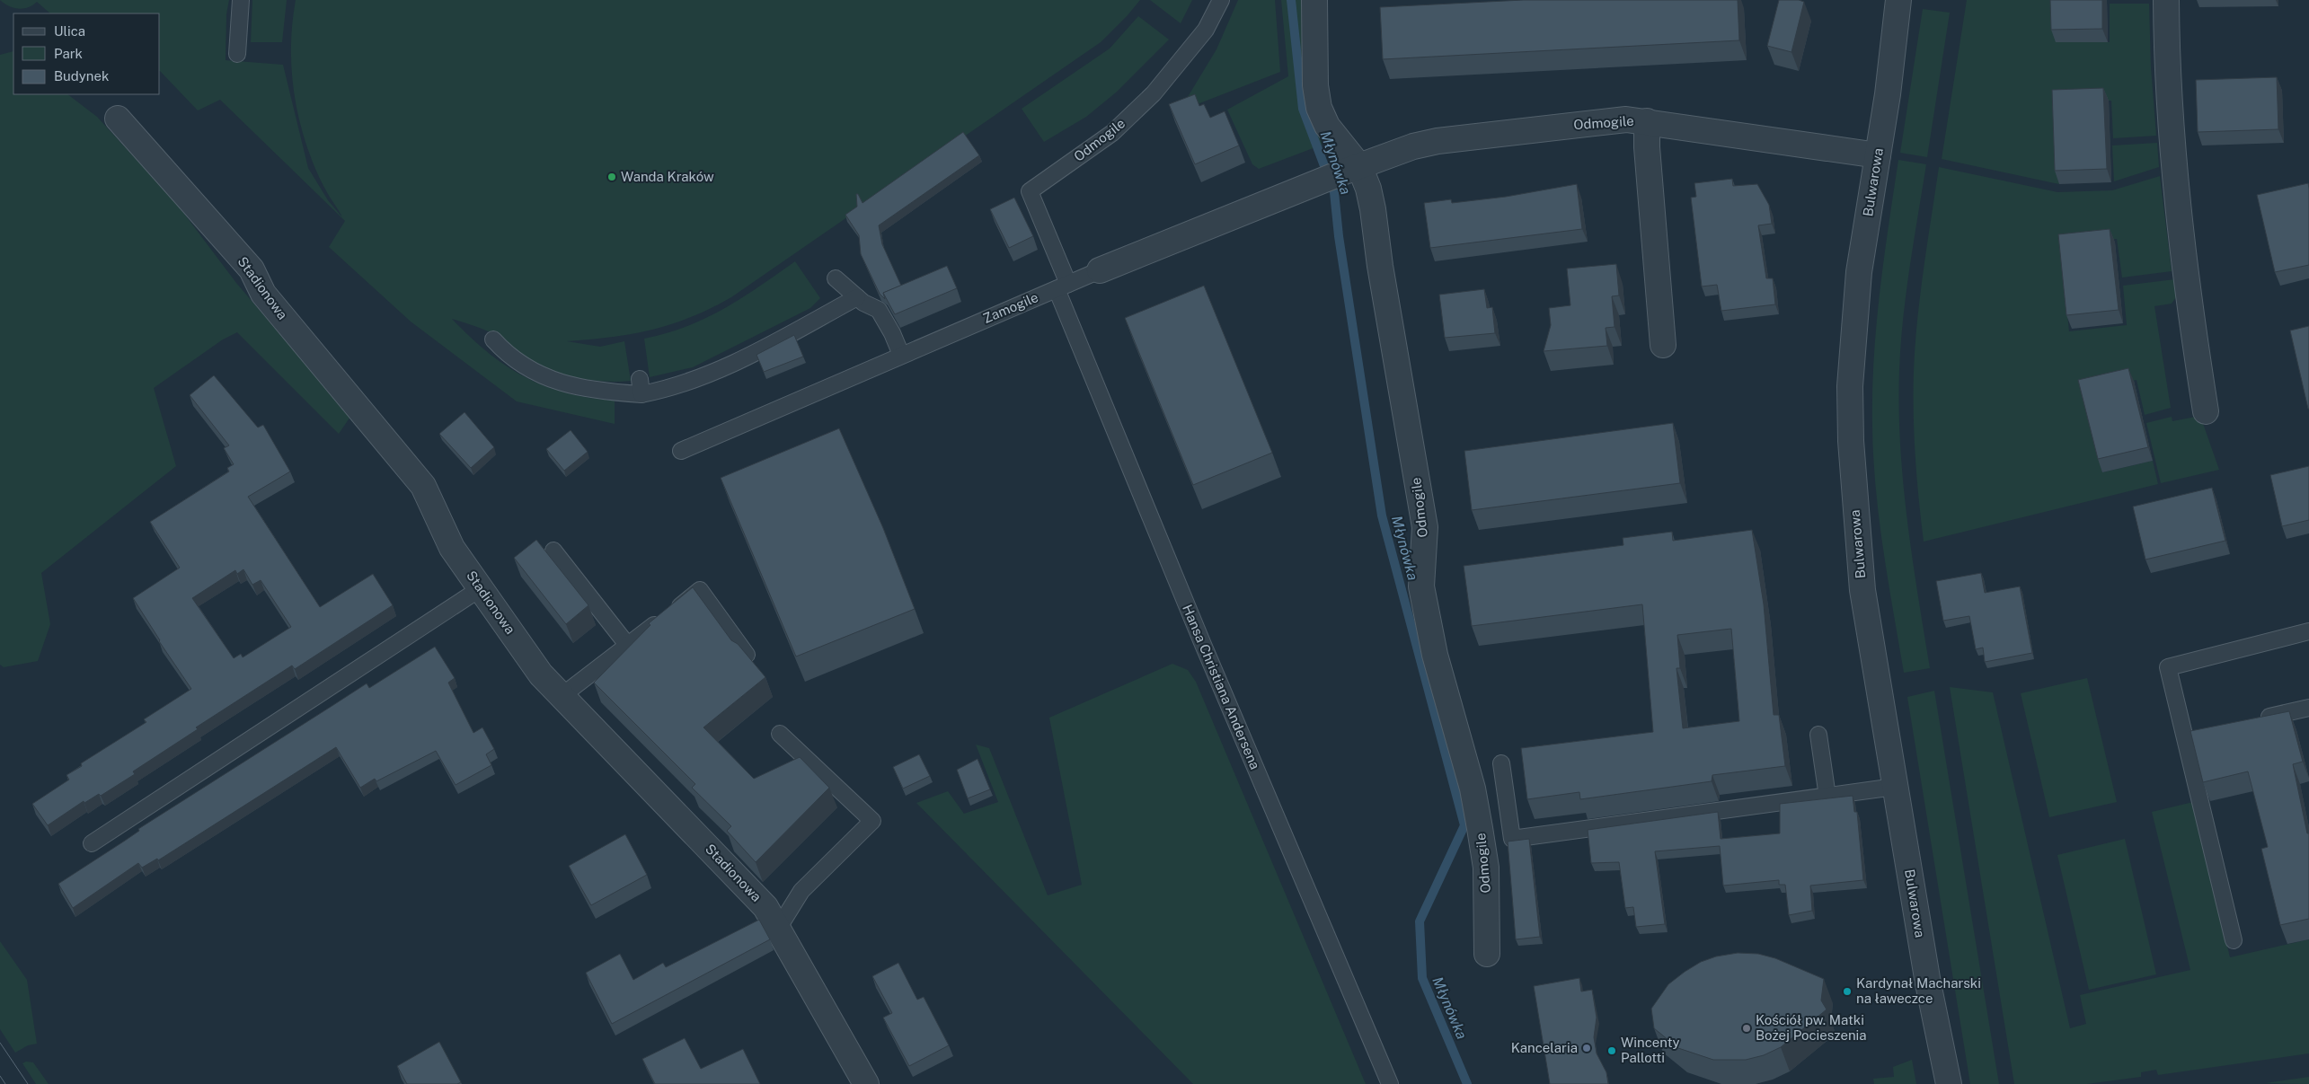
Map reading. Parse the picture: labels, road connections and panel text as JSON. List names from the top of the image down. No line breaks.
{"streets":{"street":["Odmogile","Bulwarowa","Stadionowa","Zamogile"],"lane":["Hansa Christiana Andersena"]},"crossings":[["Odmogile","Bulwarowa"],["Odmogile","Zamogile"],["Odmogile","Hansa Christiana Andersena"],["Zamogile","Hansa Christiana Andersena"]],"water":["Młynówka"],"places":["Wanda Kraków","Kardynał Macharski na ławeczce","Kościół pw. Matki Bożej Pocieszenia","Kancelaria","Wincenty Pallotti"],"legend":["Ulica","Park","Budynek"]}
